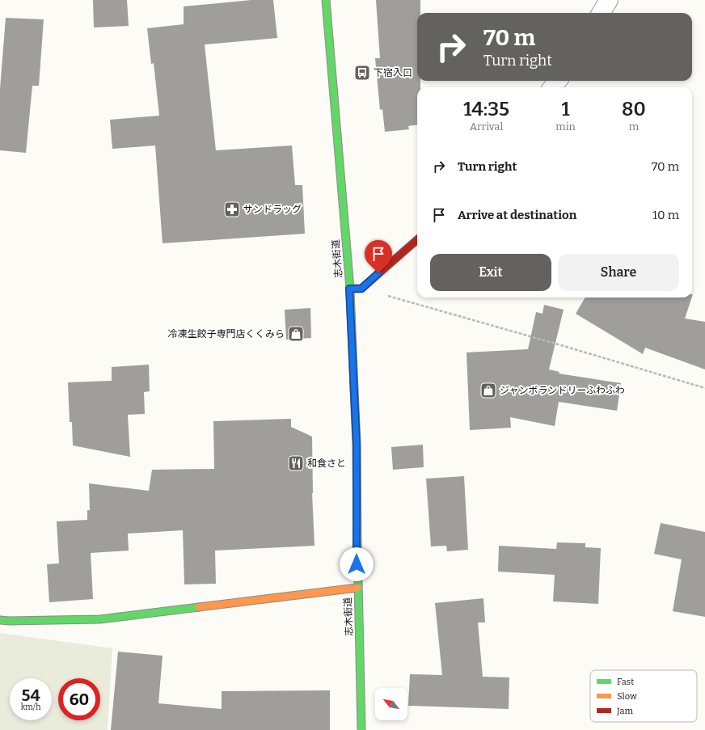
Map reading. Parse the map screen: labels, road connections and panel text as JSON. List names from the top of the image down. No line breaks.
{"streets":{"main road":["志木街道"]},"places":{"bus stop":["下宿入口"],"pharmacy":["サンドラッグ"],"shop":["冷凍生餃子専門店くくみら","ジャンボランドリーふわふわ"],"restaurant":["和食さと"]},"legend":["Fast","Slow","Jam"],"north":"top left","page":{"turn":["70 m","Turn right"],"eta":["14:35","Arrival","1","min","80","m"],"list":[{"name":"Turn right","value":"70 m"},{"name":"Arrive at destination","value":"10 m"}],"buttons":["Exit","Share"],"speed":"54 km/h","limit":"60"}}
